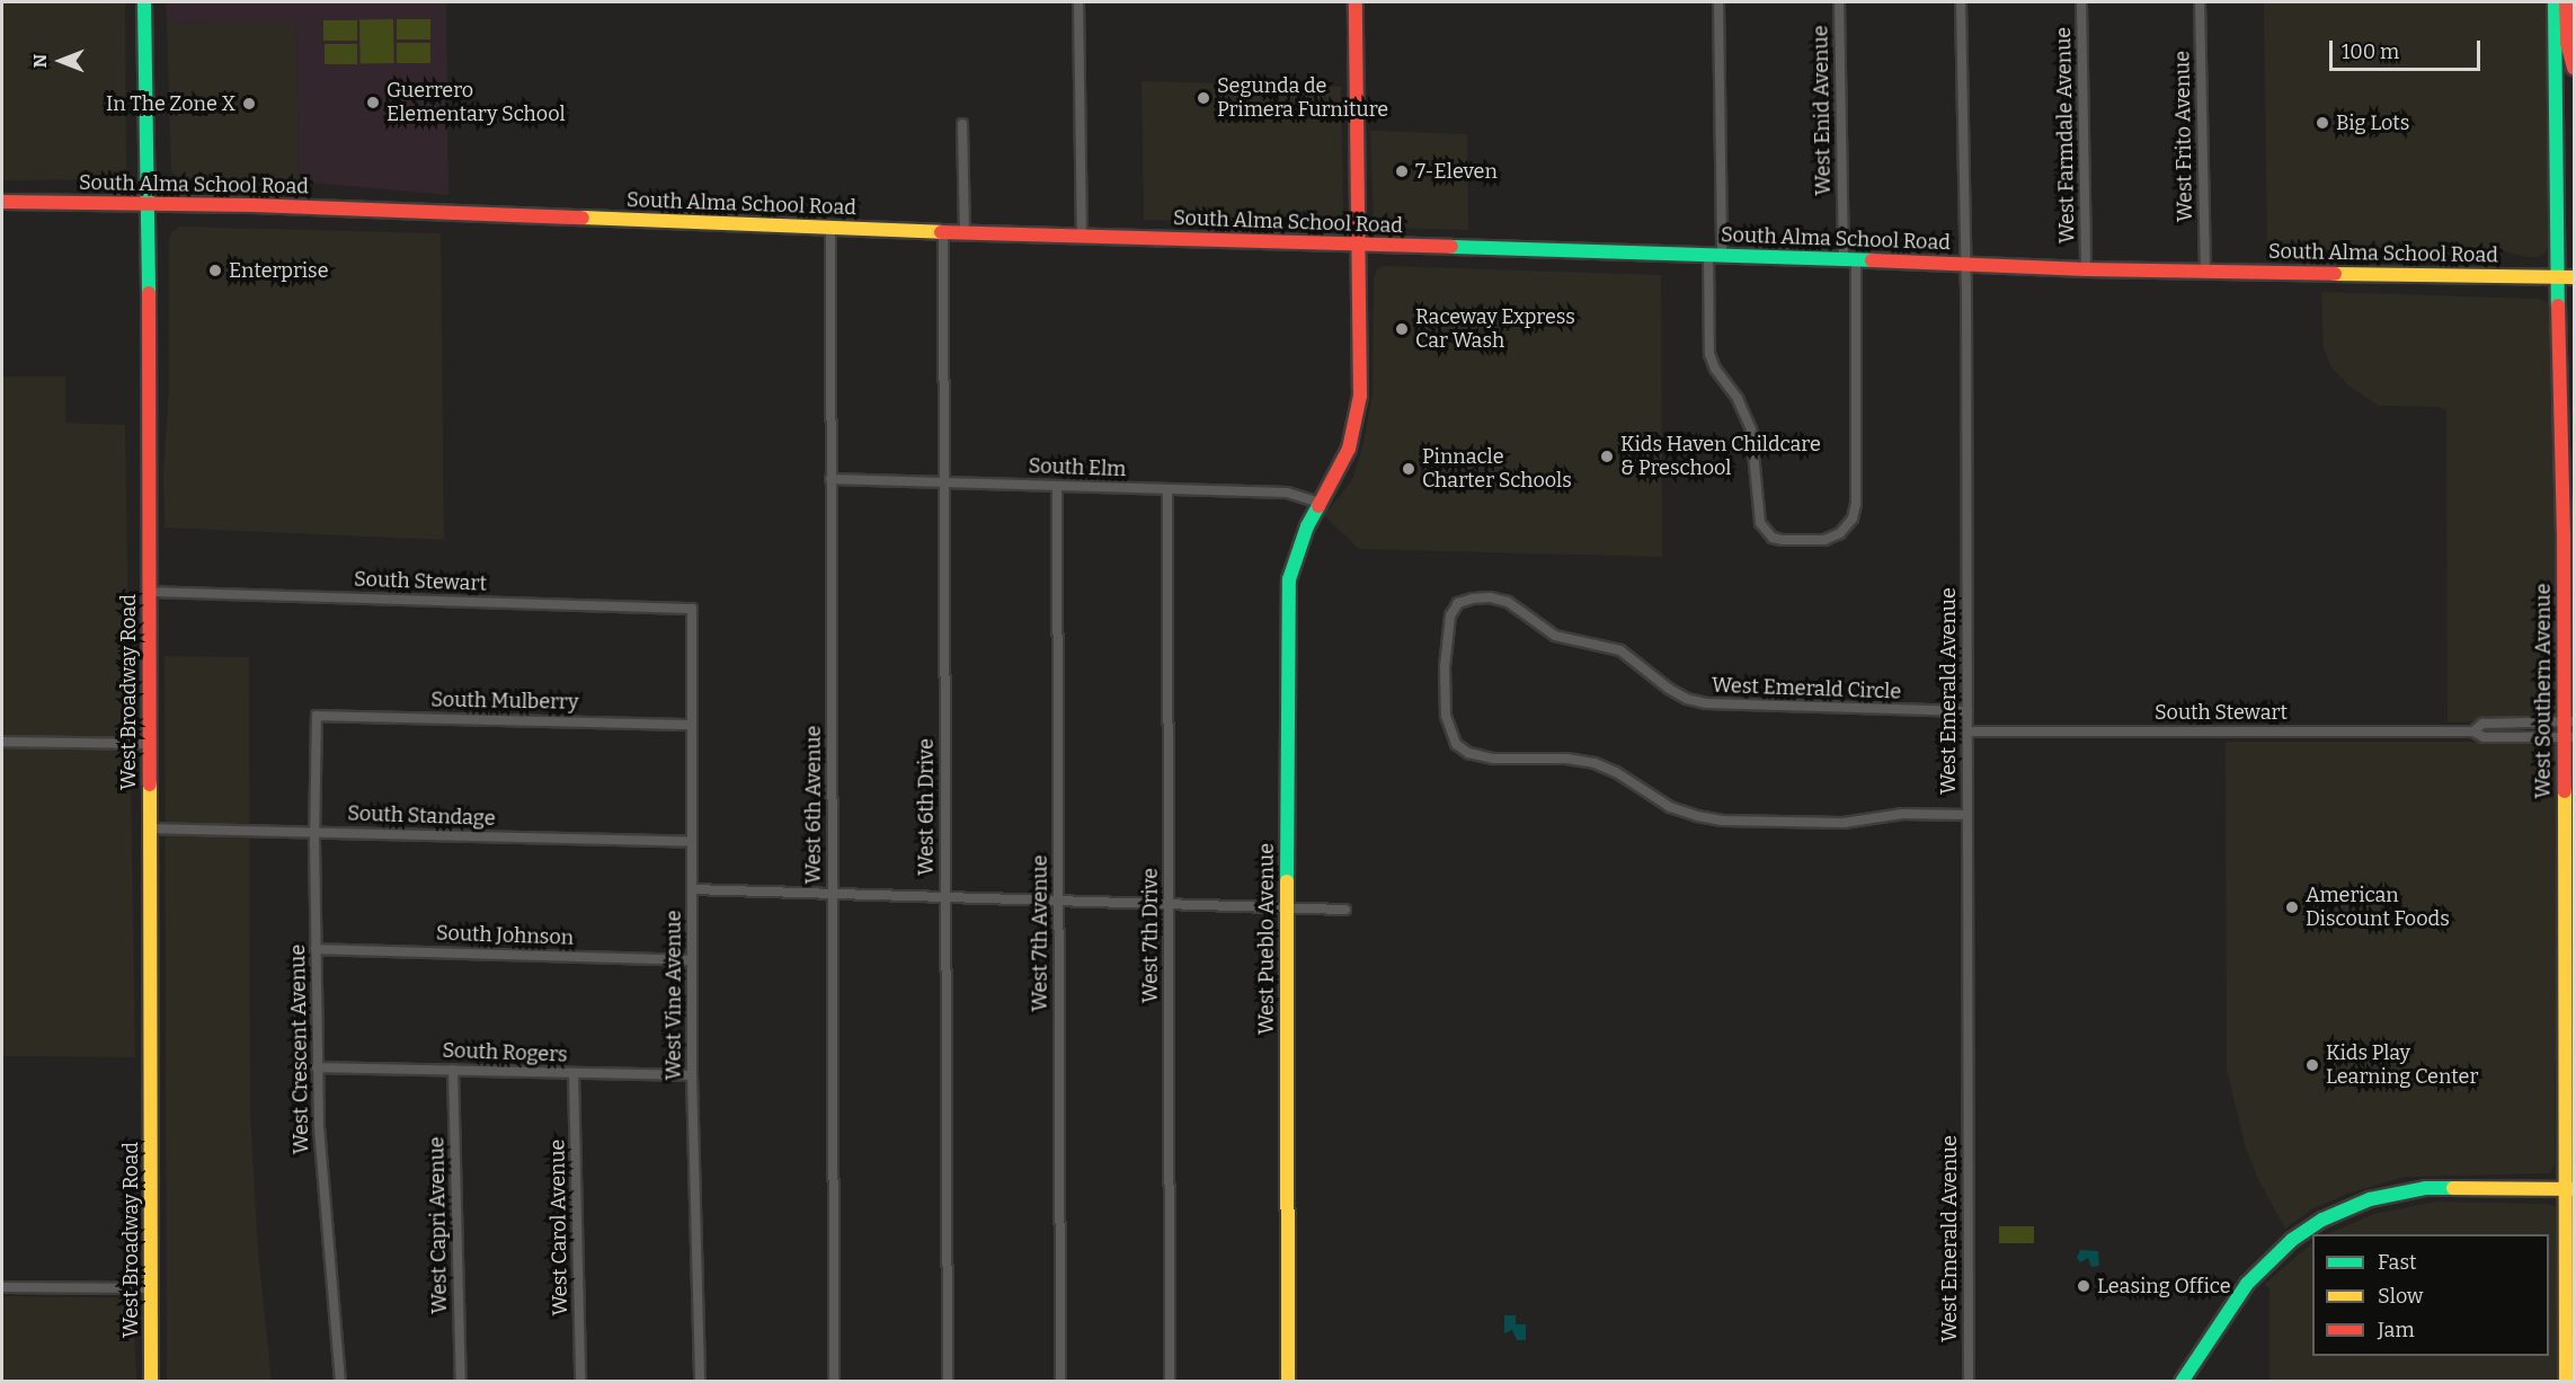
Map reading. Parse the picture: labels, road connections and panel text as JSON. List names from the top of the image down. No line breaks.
{"streets":{"main road":["South Alma School Road","West Southern Avenue","West Broadway Road","West Pueblo Avenue"],"street":["West Enid Avenue","West Farmdale Avenue","West Frito Avenue","South Elm","South Stewart","West Emerald Circle","West Emerald Avenue","South Mulberry","West 6th Avenue","West 6th Drive","South Standage","West 7th Avenue","South Johnson","West 7th Drive","West Vine Avenue","West Crescent Avenue","South Rogers","West Capri Avenue","West Carol Avenue"]},"crossings":[["West Enid Avenue","South Alma School Road"],["West Farmdale Avenue","South Alma School Road"],["West Frito Avenue","South Alma School Road"],["South Alma School Road","West Emerald Avenue"],["South Alma School Road","West Southern Avenue"],["South Alma School Road","West Broadway Road"],["South Alma School Road","West 6th Avenue"],["South Alma School Road","West 6th Drive"],["South Alma School Road","West Pueblo Avenue"],["South Elm","West 6th Avenue"],["South Elm","West 6th Drive"],["South Elm","West 7th Avenue"],["South Elm","West 7th Drive"],["South Elm","West Pueblo Avenue"],["South Stewart","West Emerald Avenue"],["South Stewart","West Southern Avenue"],["South Stewart","West Broadway Road"],["South Stewart","West Vine Avenue"],["West Emerald Circle","West Emerald Avenue"],["West Broadway Road","South Standage"],["South Mulberry","West Vine Avenue"],["South Mulberry","West Crescent Avenue"],["South Standage","West Vine Avenue"],["South Standage","West Crescent Avenue"],["South Johnson","West Vine Avenue"],["South Johnson","West Crescent Avenue"],["West Vine Avenue","South Rogers"],["West Crescent Avenue","South Rogers"],["South Rogers","West Capri Avenue"],["South Rogers","West Carol Avenue"]],"places":["Segunda de Primera Furniture","Guerrero Elementary School","In The Zone X","Big Lots","7-Eleven","Enterprise","Raceway Express Car Wash","Kids Haven Childcare & Preschool","Pinnacle Charter Schools","American Discount Foods","Kids Play Learning Center","Leasing Office"],"legend":["Fast","Slow","Jam"],"scale_bar":"100 m","north":"left"}
